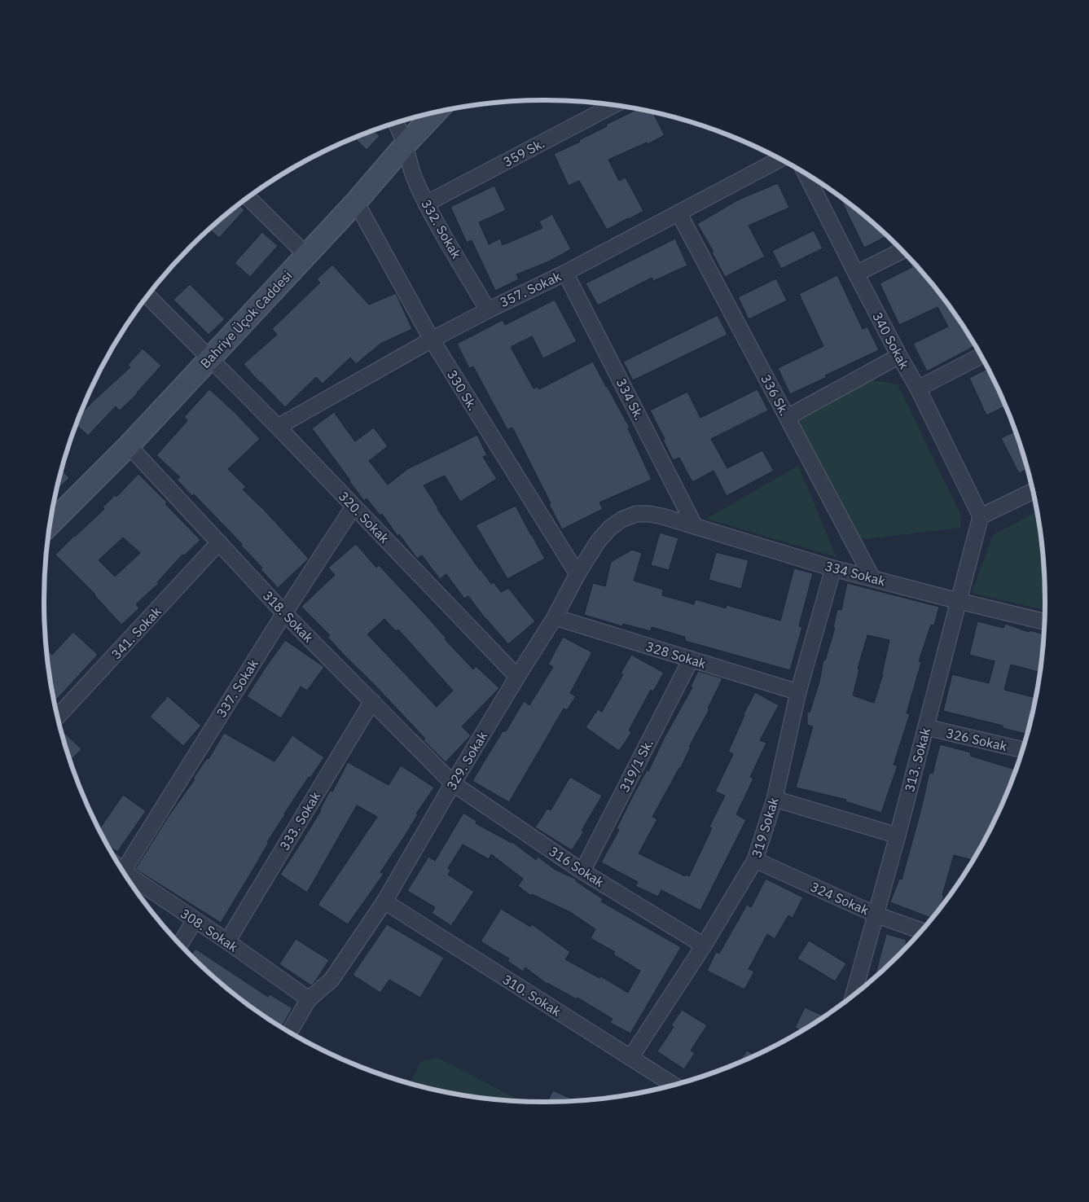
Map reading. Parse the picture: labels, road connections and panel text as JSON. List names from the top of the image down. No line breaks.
{"streets":{"street":["359 Sk.","332. Sokak","357. Sokak","Bahriye Üçok Caddesi","340 Sokak","330 Sk.","336 Sk.","334 Sk.","320. Sokak","334 Sokak","318. Sokak","341. Sokak","328 Sokak","337. Sokak","326 Sokak","313. Sokak","329. Sokak","319/1 Sk.","333. Sokak","319 Sokak","316 Sokak","324 Sokak","308. Sokak","310. Sokak"]},"crossings":[["359 Sk.","332. Sokak"],["332. Sokak","357. Sokak"],["332. Sokak","Bahriye Üçok Caddesi"],["357. Sokak","330 Sk."],["357. Sokak","336 Sk."],["357. Sokak","334 Sk."],["357. Sokak","320. Sokak"],["Bahriye Üçok Caddesi","330 Sk."],["Bahriye Üçok Caddesi","320. Sokak"],["Bahriye Üçok Caddesi","318. Sokak"],["340 Sokak","313. Sokak"],["330 Sk.","329. Sokak"],["336 Sk.","334 Sokak"],["334 Sk.","334 Sokak"],["320. Sokak","337. Sokak"],["320. Sokak","329. Sokak"],["334 Sokak","313. Sokak"],["334 Sokak","329. Sokak"],["334 Sokak","319 Sokak"],["318. Sokak","341. Sokak"],["318. Sokak","337. Sokak"],["318. Sokak","329. Sokak"],["318. Sokak","333. Sokak"],["318. Sokak","316 Sokak"],["328 Sokak","329. Sokak"],["328 Sokak","319/1 Sk."],["328 Sokak","319 Sokak"],["337. Sokak","308. Sokak"],["326 Sokak","313. Sokak"],["313. Sokak","324 Sokak"],["329. Sokak","316 Sokak"],["329. Sokak","308. Sokak"],["329. Sokak","310. Sokak"],["319/1 Sk.","316 Sokak"],["333. Sokak","308. Sokak"],["319 Sokak","316 Sokak"],["319 Sokak","324 Sokak"],["319 Sokak","310. Sokak"]]}
